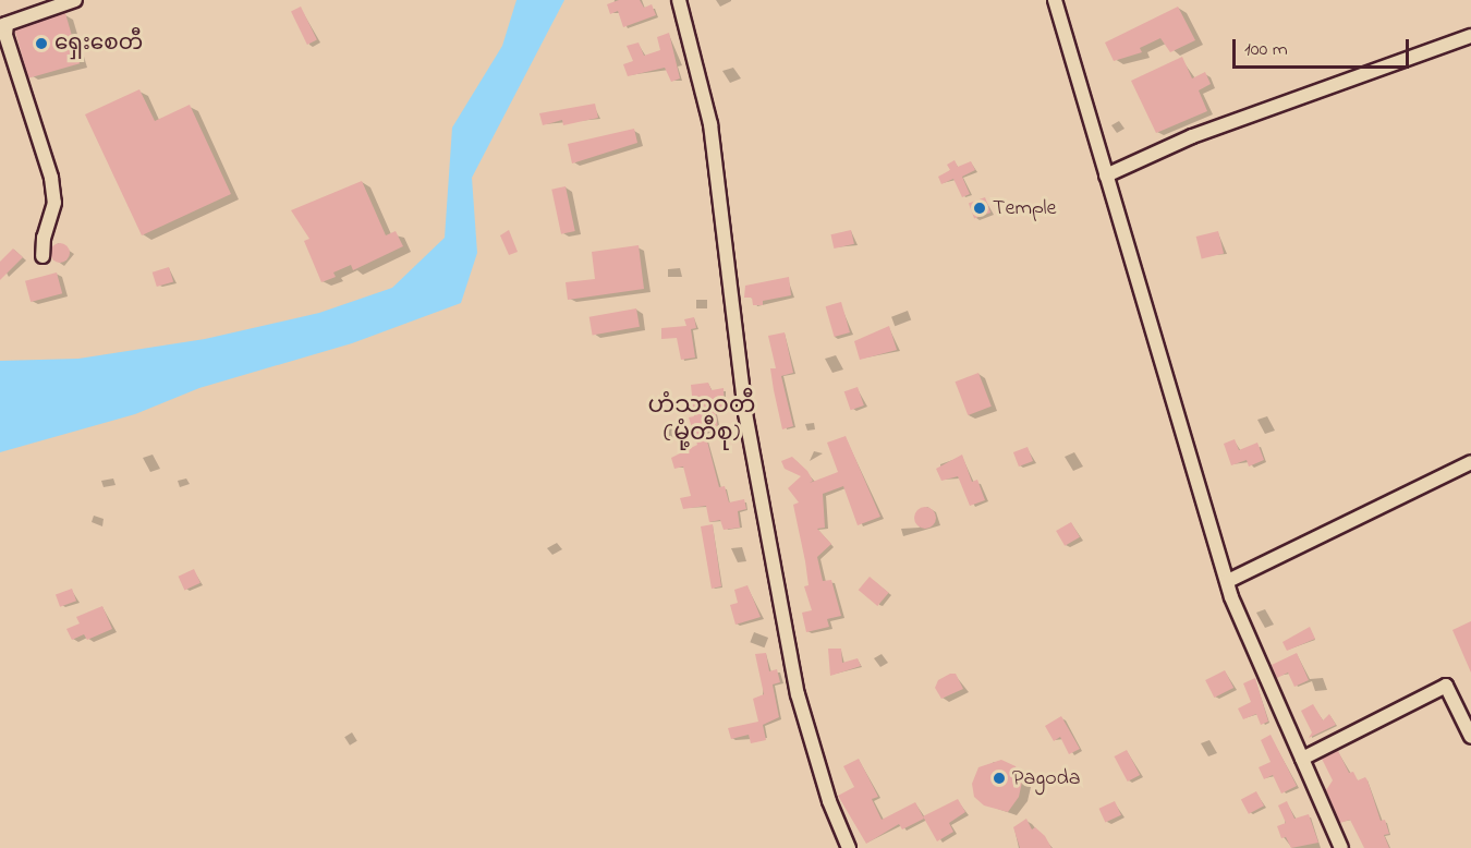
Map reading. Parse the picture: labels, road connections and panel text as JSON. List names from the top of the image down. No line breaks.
{"districts":["ဟံသာဝတီ (မုံ့တီစု)"],"places":["ရှေးစေတီ","Temple","Pagoda"],"scale_bar":"100 m"}
